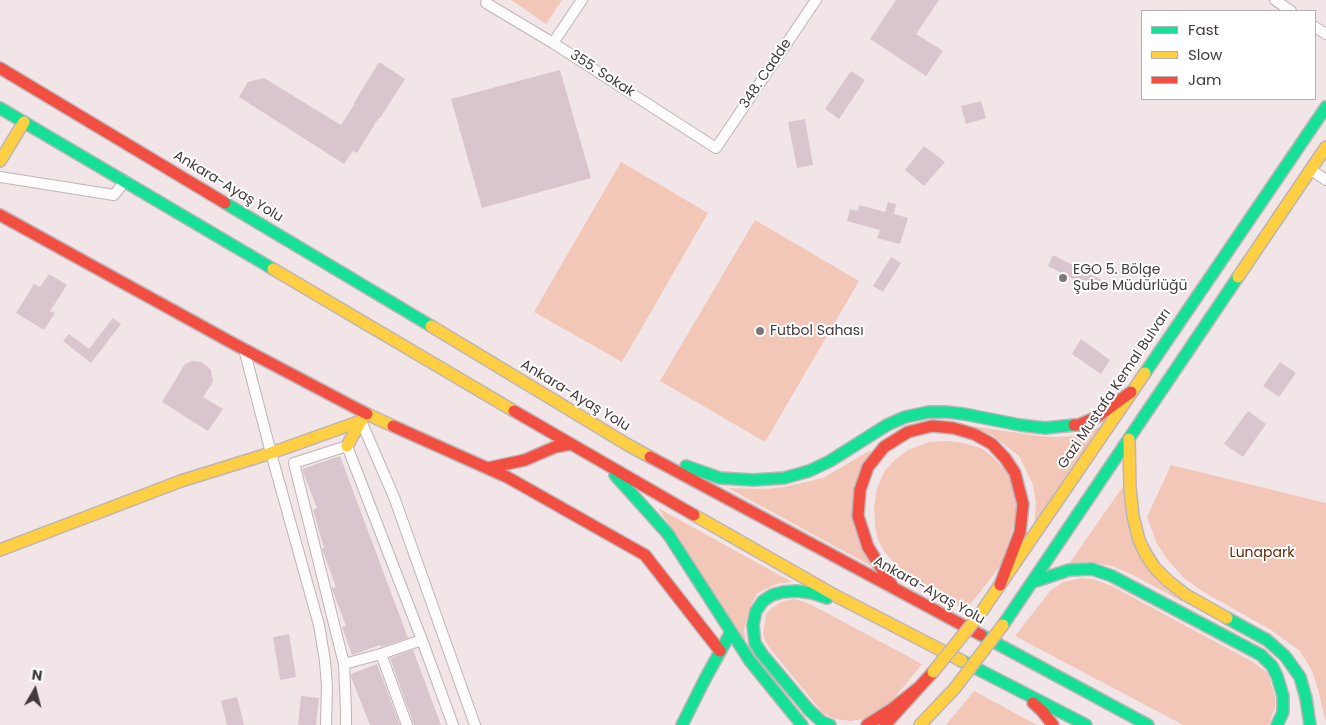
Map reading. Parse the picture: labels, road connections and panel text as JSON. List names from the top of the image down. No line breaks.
{"streets":{"main road":["Ankara-Ayaş Yolu","Gazi Mustafa Kemal Bulvarı"],"street":["355. Sokak","348. Cadde"]},"crossings":[["355. Sokak","348. Cadde"]],"parks":["Lunapark"],"places":["EGO 5. Bölge Şube Müdürlüğü","Futbol Sahası"],"legend":["Fast","Slow","Jam"],"north":"top"}
